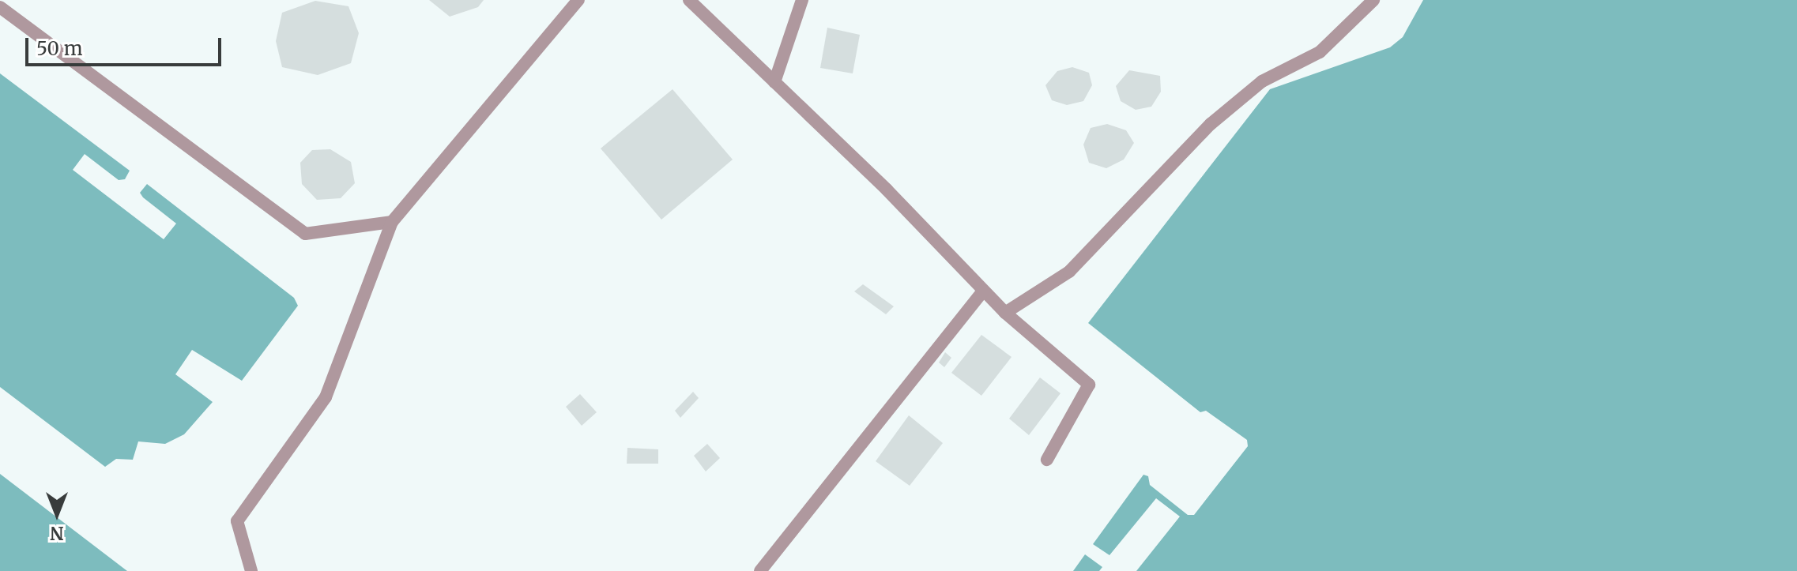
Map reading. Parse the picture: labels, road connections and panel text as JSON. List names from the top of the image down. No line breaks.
{"scale_bar":"50 m","north":"bottom"}
